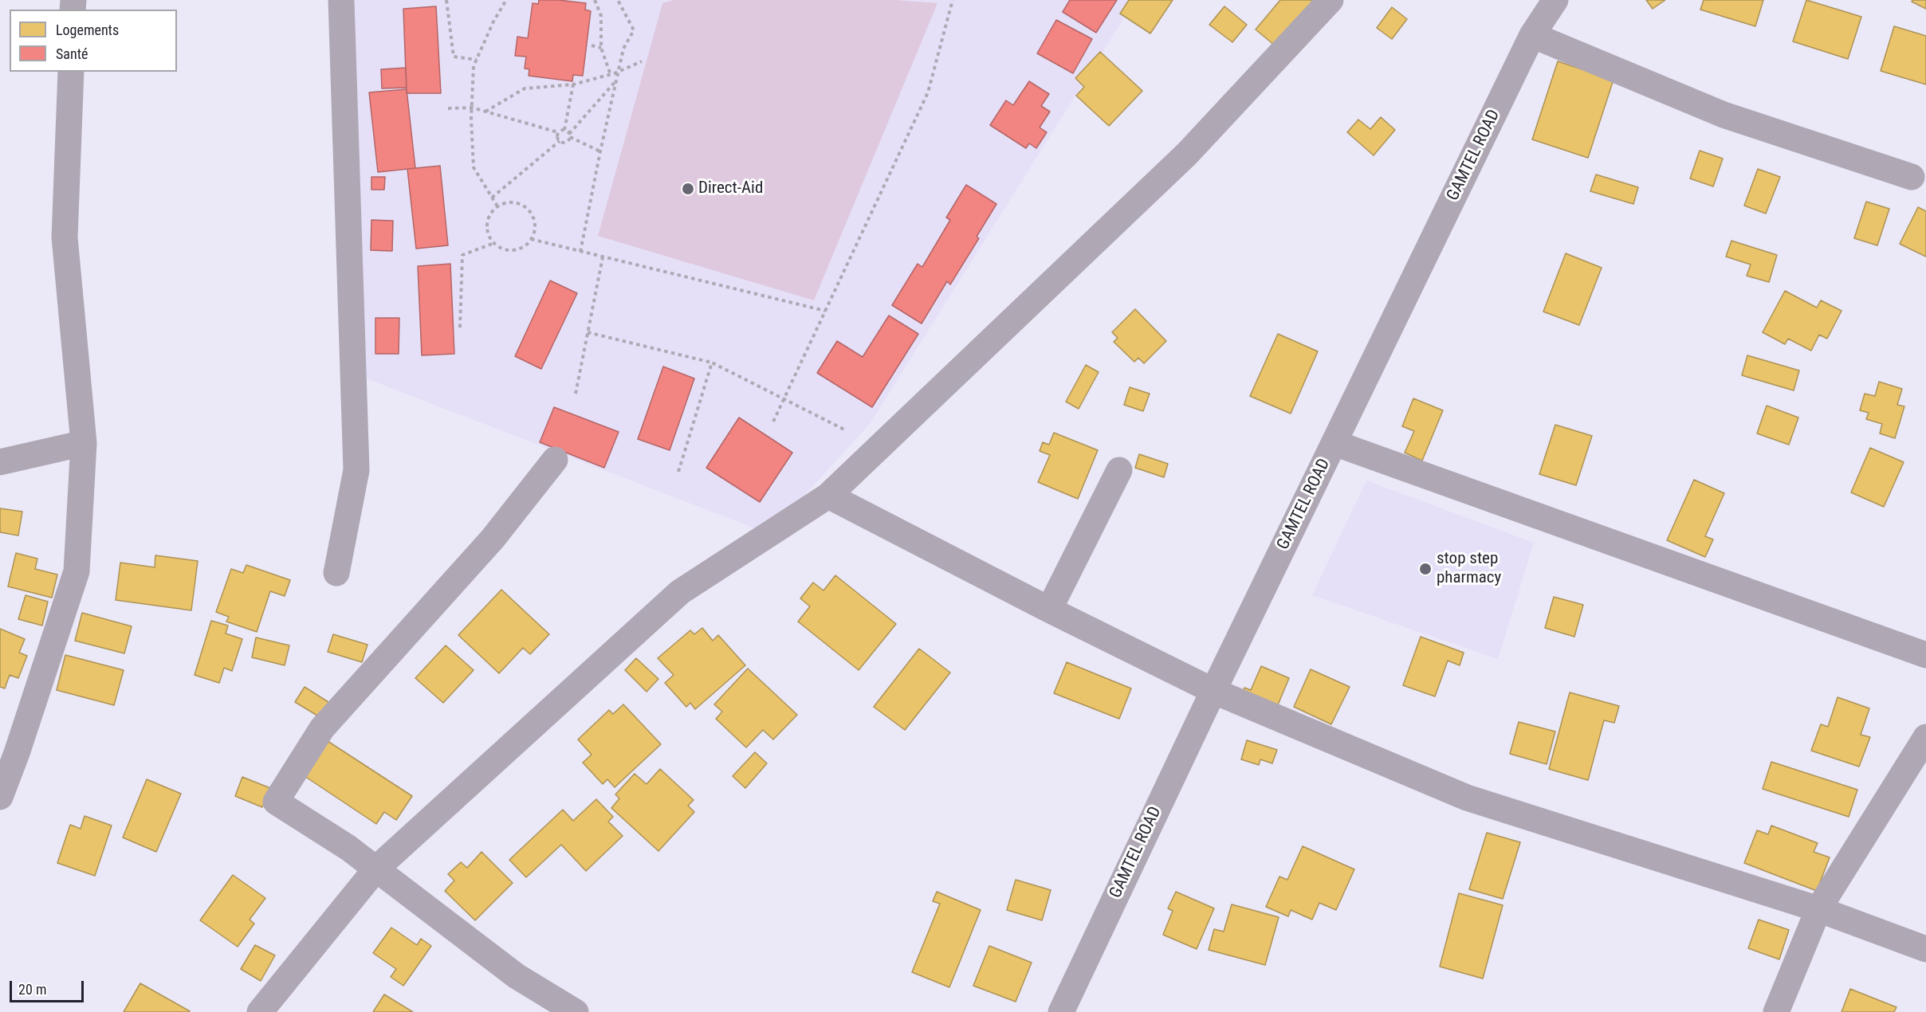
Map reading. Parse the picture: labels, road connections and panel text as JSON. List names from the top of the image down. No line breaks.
{"streets":{"street":["GAMTEL ROAD"]},"places":["Direct-Aid","stop step pharmacy"],"legend":["Logements","Santé"],"scale_bar":"20 m"}
